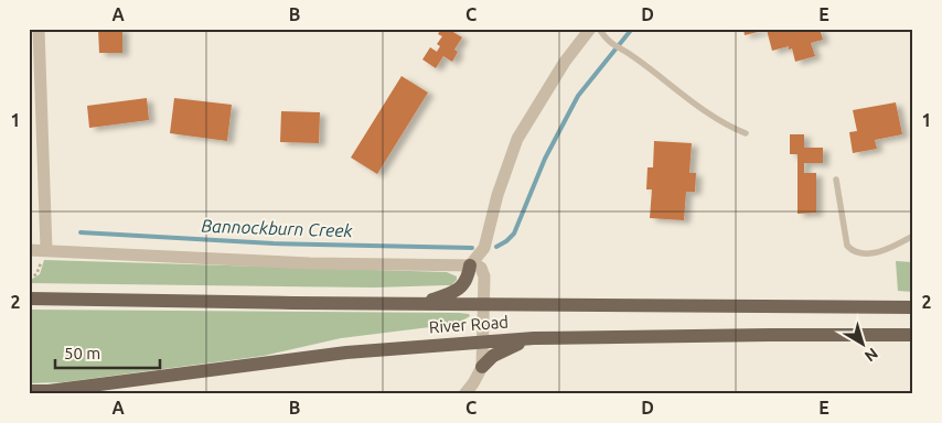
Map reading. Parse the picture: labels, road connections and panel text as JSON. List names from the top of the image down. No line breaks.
{"streets":{"main road":["River Road"]},"water":["Bannockburn Creek"],"scale_bar":"50 m","north":"bottom right","grid":{"columns":["A","B","C","D","E"],"rows":["1","2"]}}
